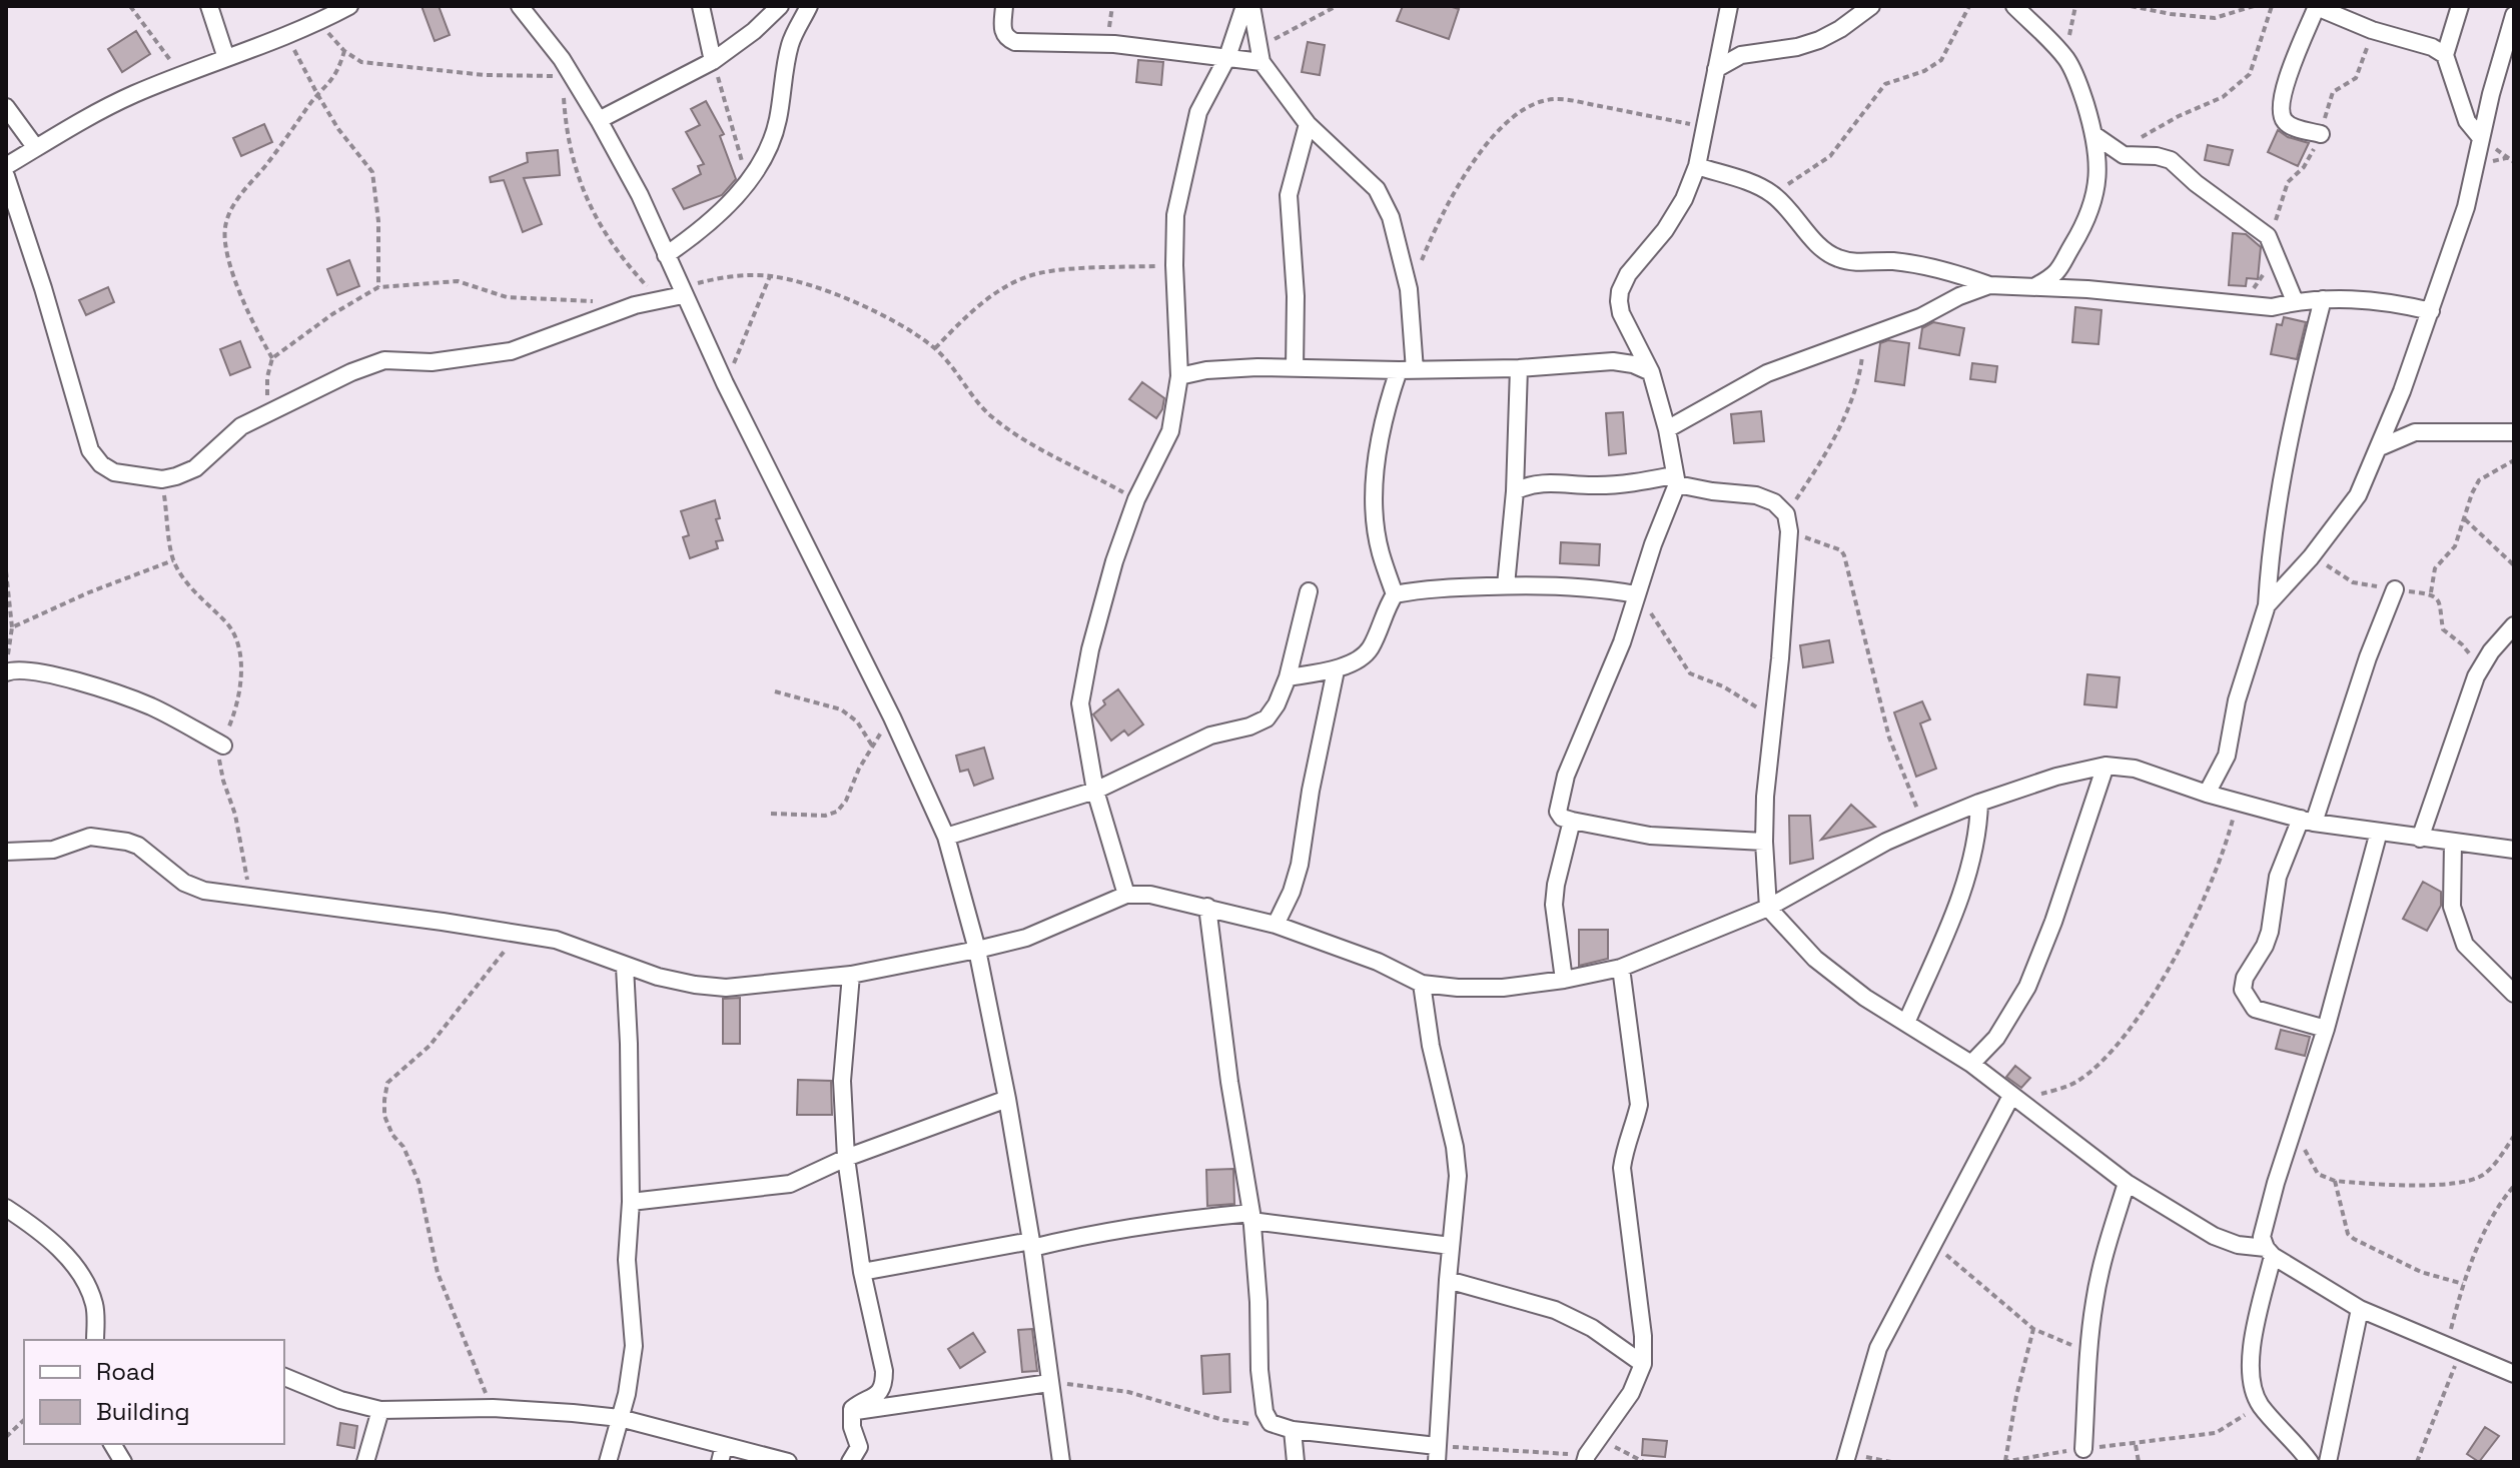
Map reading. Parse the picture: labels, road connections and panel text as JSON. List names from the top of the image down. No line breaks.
{"legend":["Road","Building"]}
